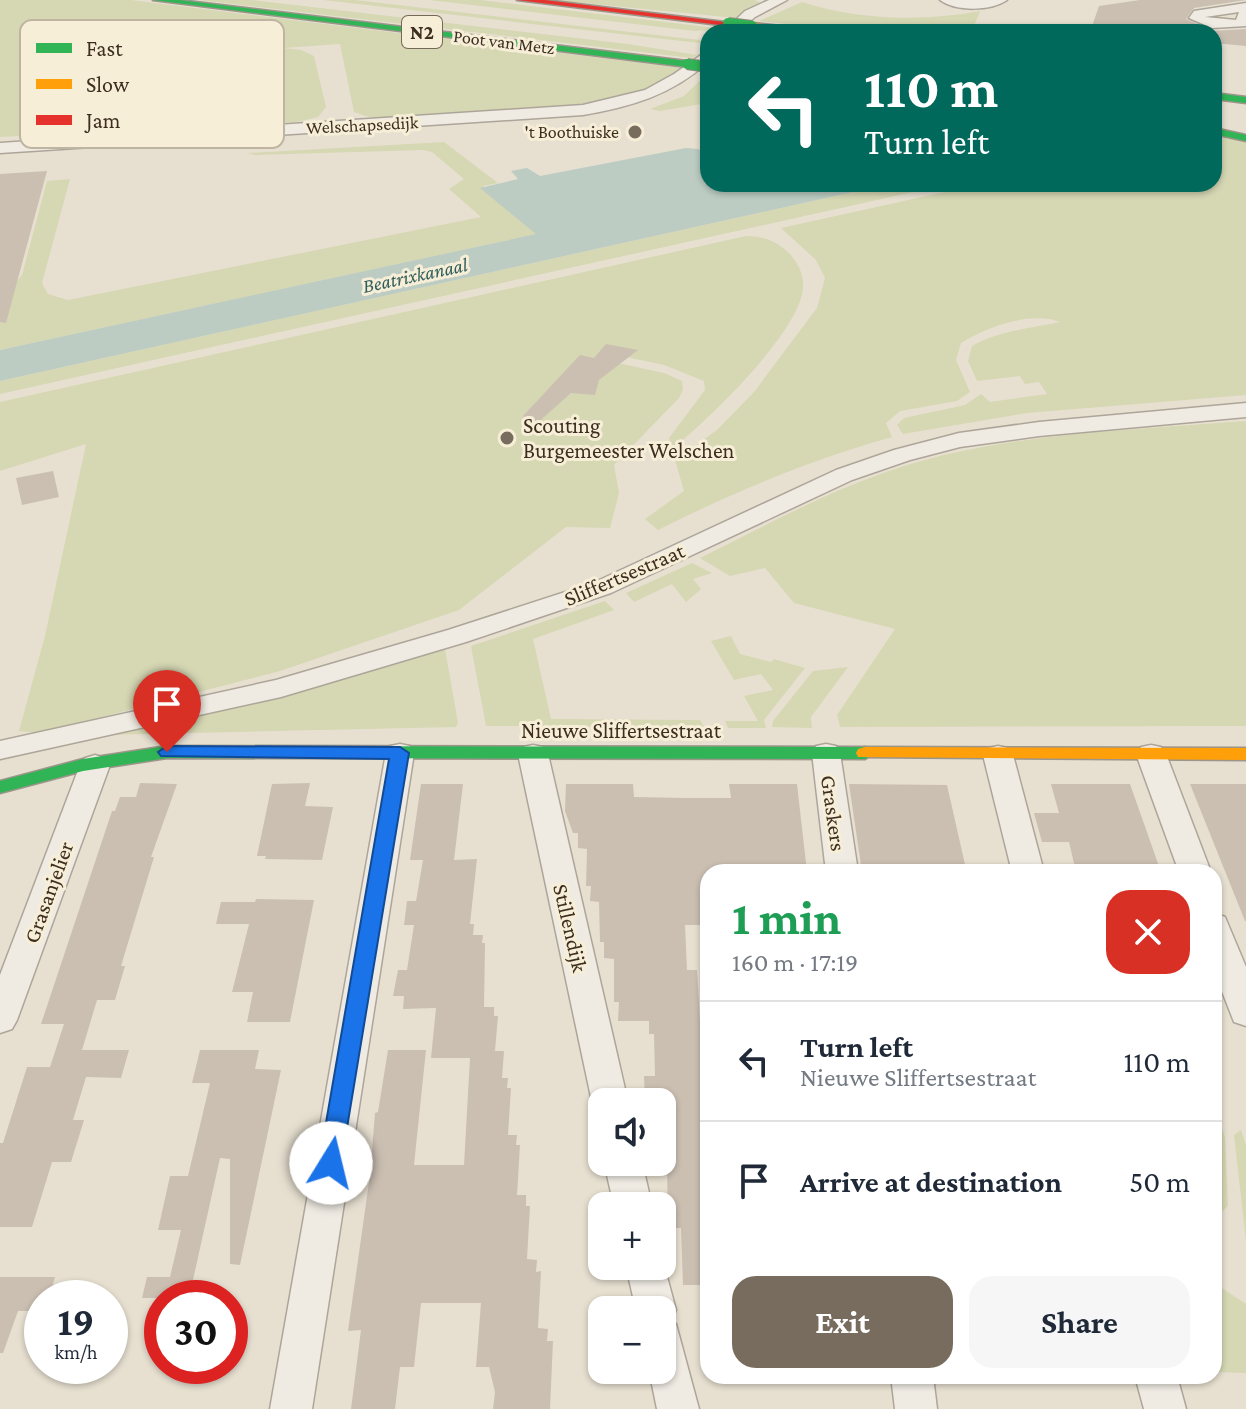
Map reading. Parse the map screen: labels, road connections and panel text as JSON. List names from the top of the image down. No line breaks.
{"streets":{"main road":["N2","Poot van Metz","Nieuwe Sliffertsestraat"],"street":["Welschapsedijk","Sliffertsestraat","Graskers","Grasanjelier","Stillendijk"]},"crossings":[["Nieuwe Sliffertsestraat","Graskers"],["Nieuwe Sliffertsestraat","Grasanjelier"],["Nieuwe Sliffertsestraat","Stillendijk"]],"water":["Beatrixkanaal"],"places":["'t Boothuiske","Scouting Burgemeester Welschen"],"legend":["Fast","Slow","Jam"],"page":{"turn":["110 m","Turn left"],"heading":["1 min","160 m · 17:19"],"list":[{"name":"Turn left","note":"Nieuwe Sliffertsestraat","value":"110 m"},{"name":"Arrive at destination","value":"50 m"}],"map_buttons":["+","−"],"buttons":["Exit","Share"],"speed":"19 km/h","limit":"30"}}
